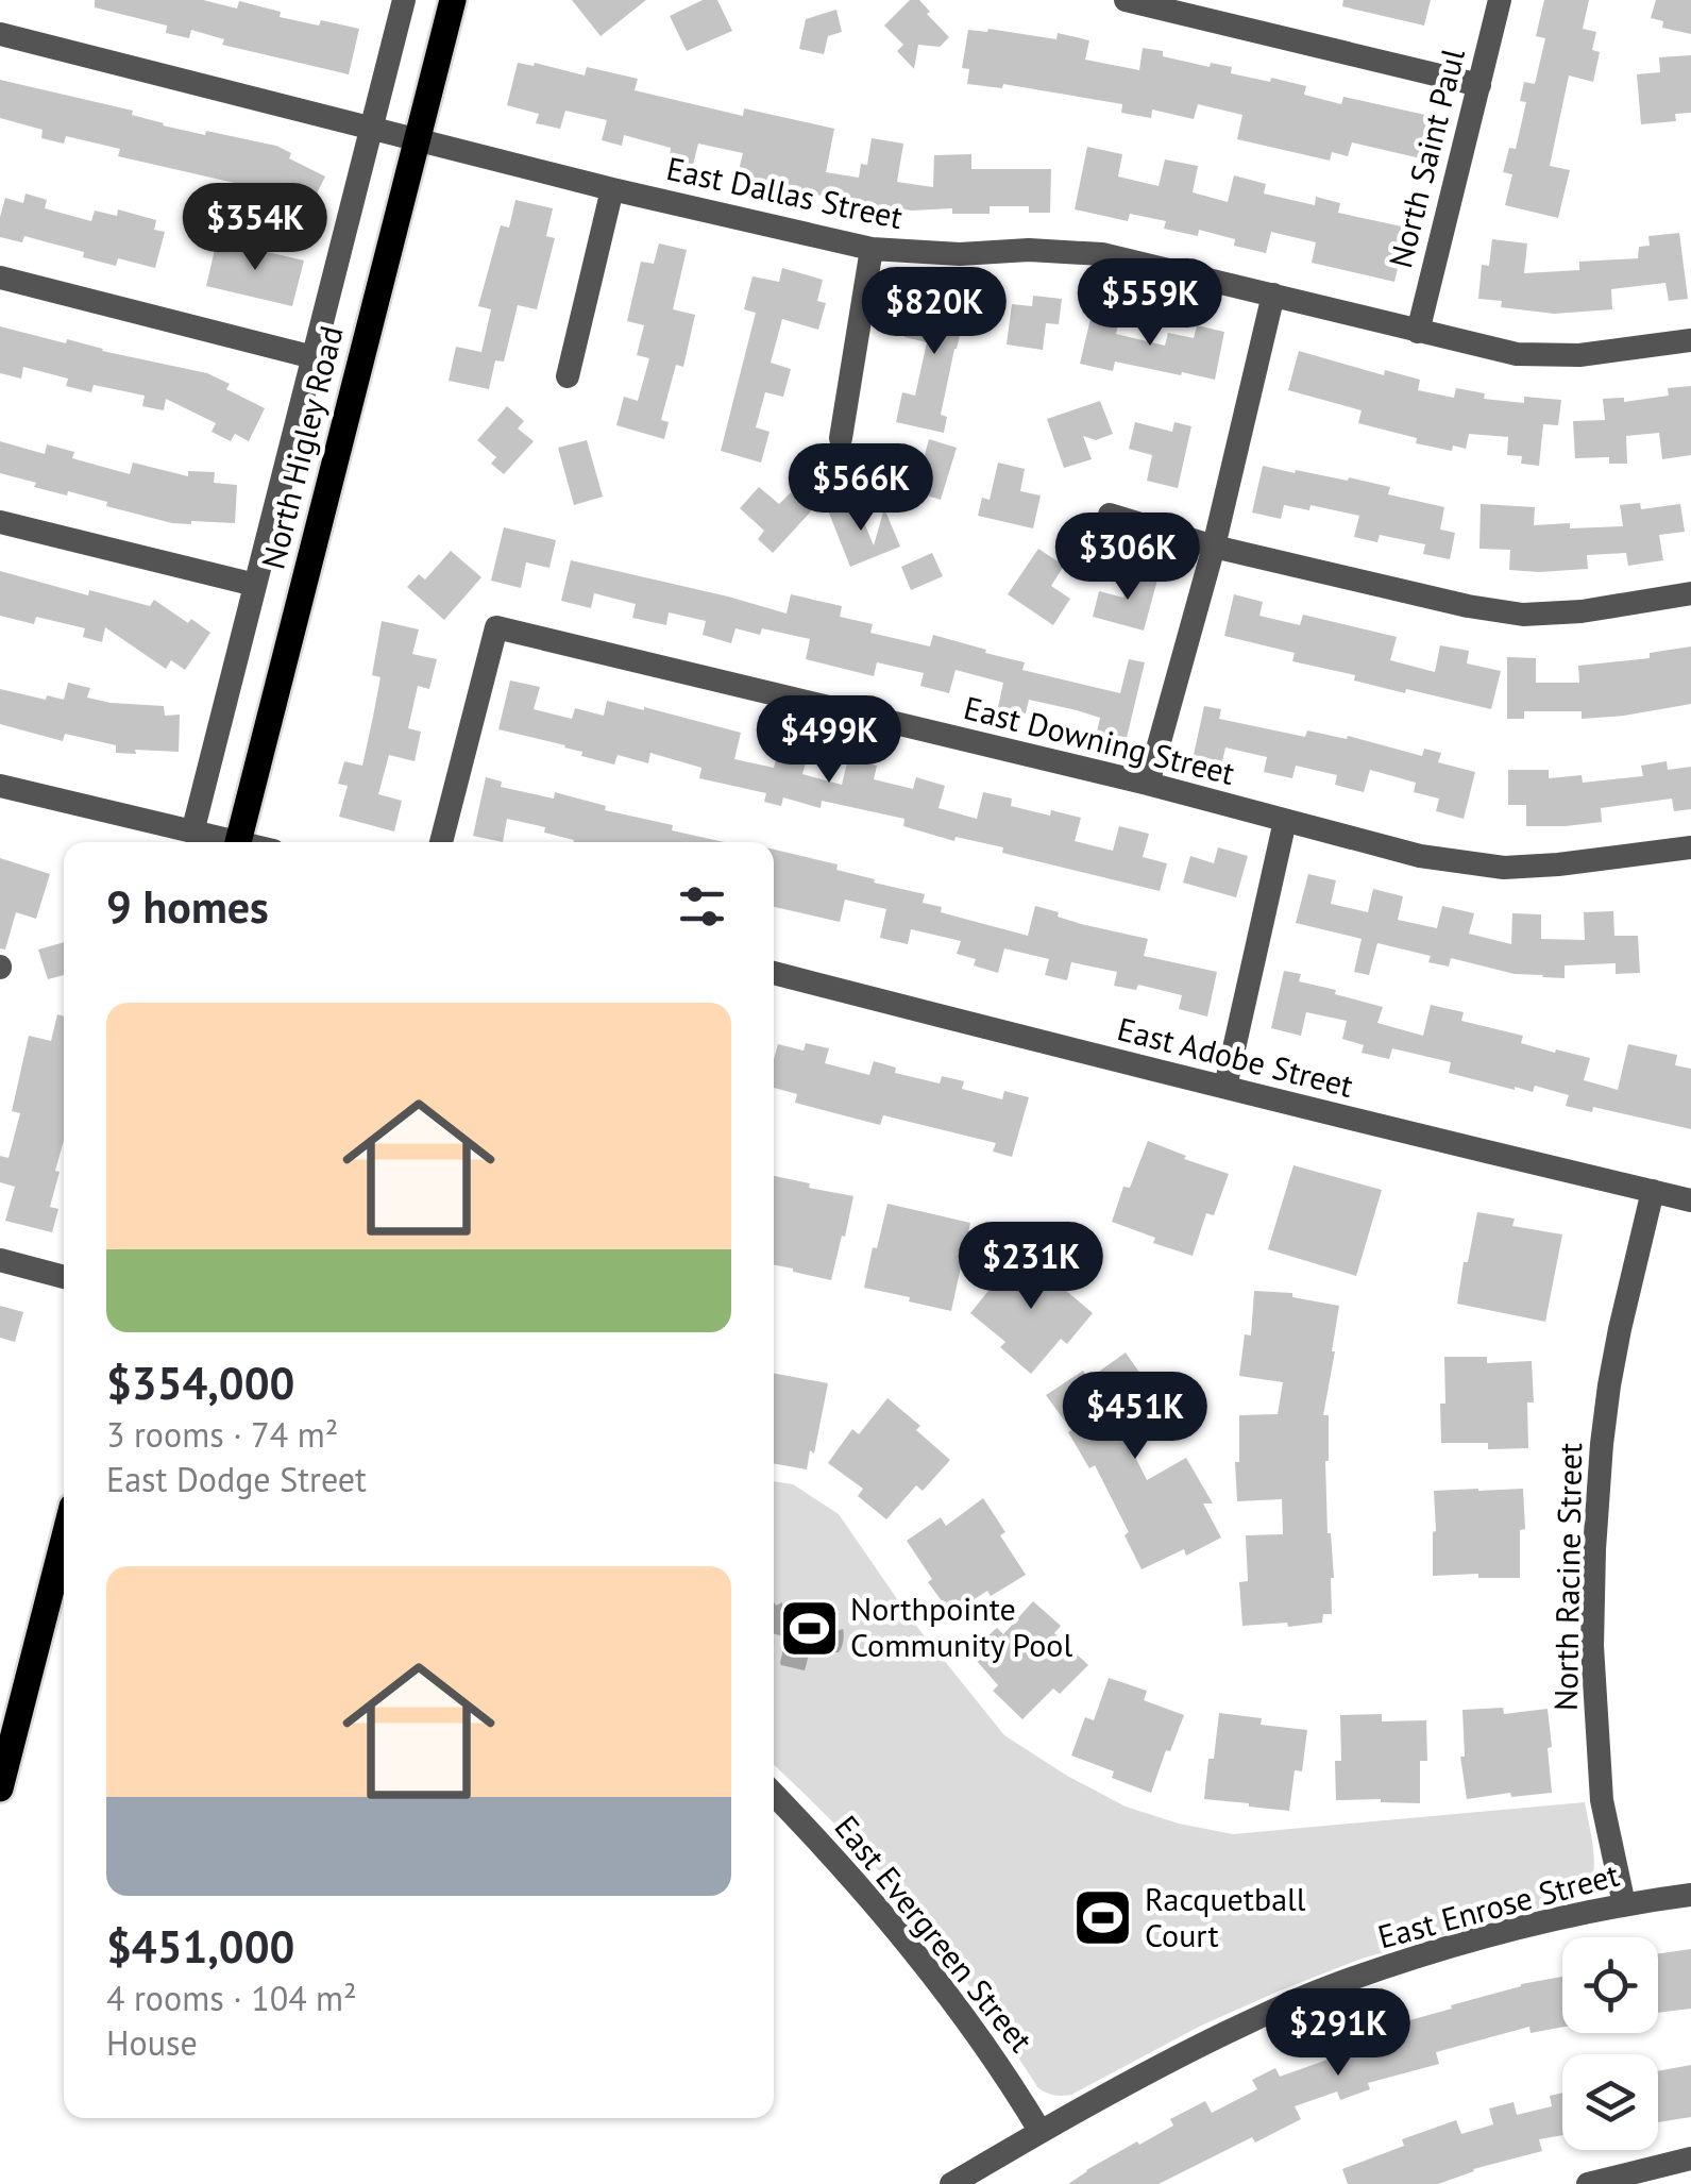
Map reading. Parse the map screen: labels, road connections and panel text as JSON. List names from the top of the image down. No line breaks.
{"streets":{"main road":["North Higley Road"],"street":["North Saint Paul","East Dallas Street","East Downing Street","East Adobe Street","North Racine Street","East Enrose Street","East Evergreen Street"]},"crossings":[["North Saint Paul","East Dallas Street"],["East Dallas Street","North Higley Road"],["East Adobe Street","North Racine Street"],["North Racine Street","East Enrose Street"],["East Enrose Street","East Evergreen Street"]],"places":{"sports":["Northpointe Community Pool","Racquetball Court"]},"page":{"price":["$354K","$559K","$820K","$566K","$306K","$499K","$231K","$451K","$291K"],"heading":"9 homes","list":[{"name":"$354,000","note":"3 rooms · 74 m² · East Dodge Street"},{"name":"$451,000","note":"4 rooms · 104 m² · House"}]}}
